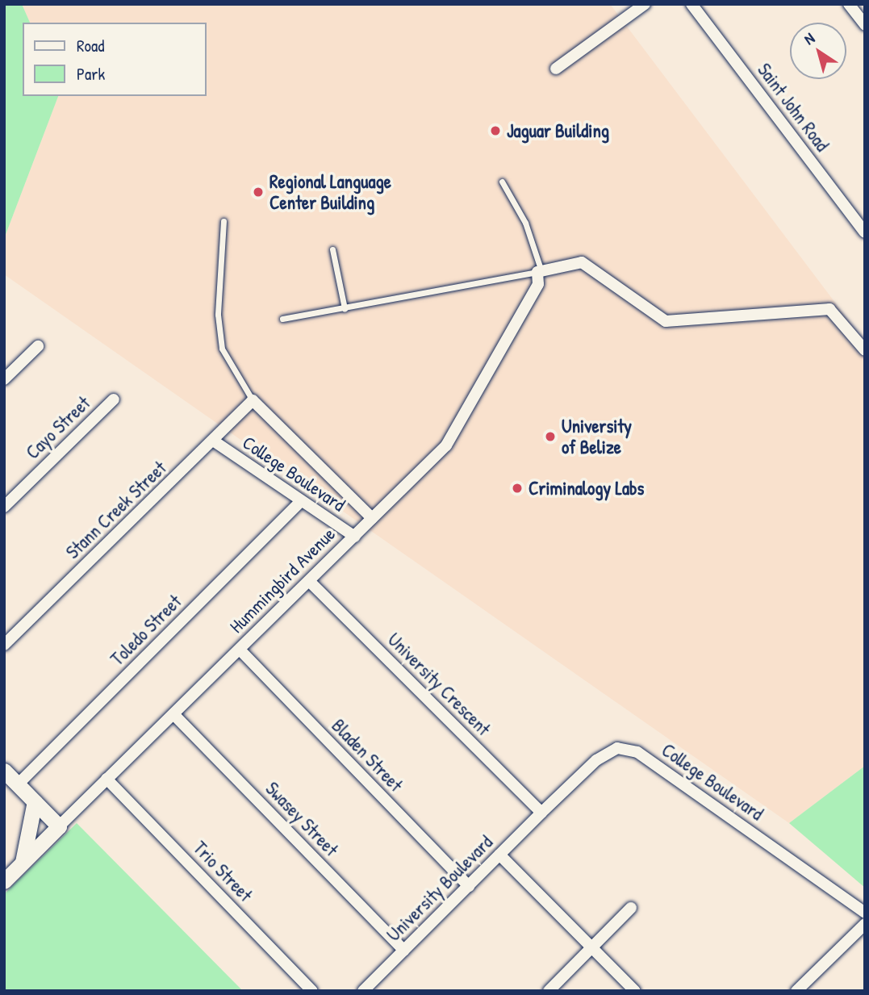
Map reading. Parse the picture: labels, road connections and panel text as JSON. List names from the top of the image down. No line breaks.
{"streets":{"street":["Saint John Road","Cayo Street","College Boulevard","Stann Creek Street","Hummingbird Avenue","Toledo Street","University Crescent","Bladen Street","Swasey Street","Trio Street","University Boulevard"]},"crossings":[["College Boulevard","Stann Creek Street"],["College Boulevard","Hummingbird Avenue"],["College Boulevard","Toledo Street"],["College Boulevard","University Crescent"],["College Boulevard","University Boulevard"],["Hummingbird Avenue","University Crescent"],["Hummingbird Avenue","Bladen Street"],["Hummingbird Avenue","Swasey Street"],["Hummingbird Avenue","Trio Street"],["University Crescent","University Boulevard"],["Bladen Street","University Boulevard"],["Swasey Street","University Boulevard"]],"places":["Jaguar Building","Regional Language Center Building","University of Belize","Criminalogy Labs"],"legend":["Road","Park"],"north":"top left"}
